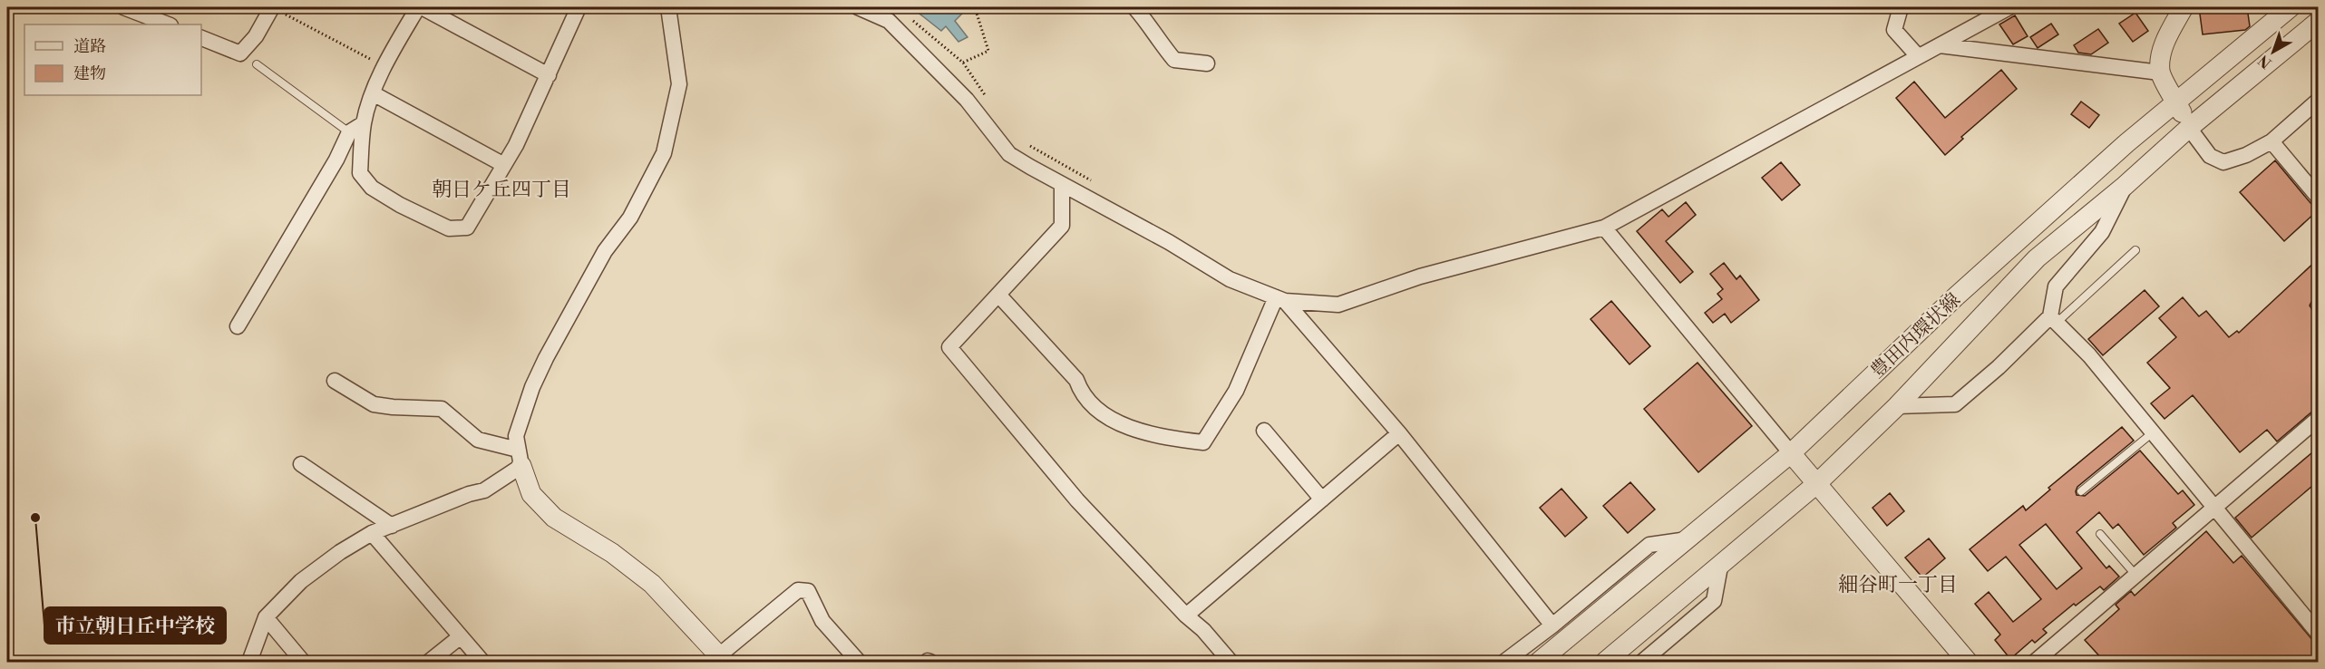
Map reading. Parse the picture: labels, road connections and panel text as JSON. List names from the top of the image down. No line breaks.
{"streets":{"street":["豊田内環状線"]},"districts":["朝日ケ丘四丁目","細谷町一丁目"],"places":["市立朝日丘中学校"],"legend":["道路","建物"],"north":"bottom left"}
